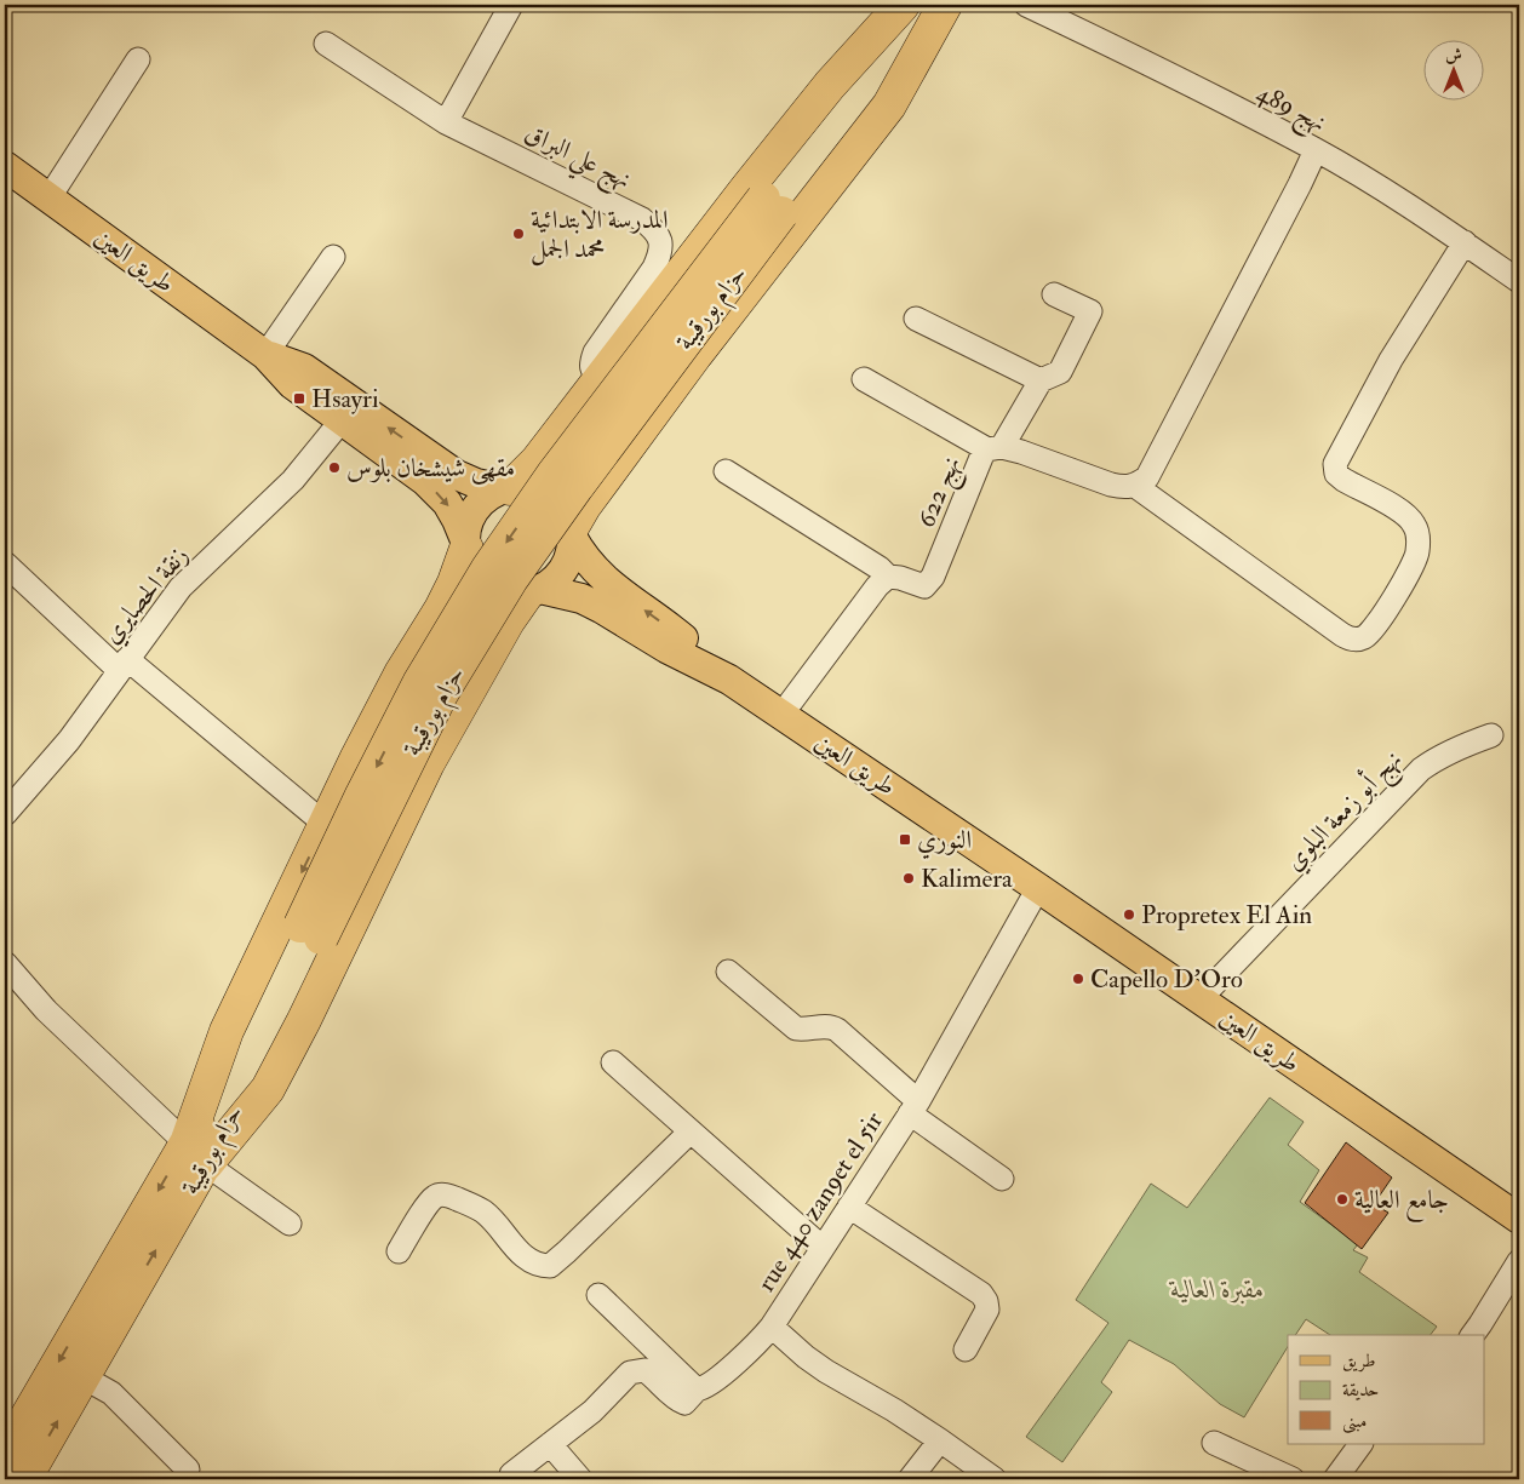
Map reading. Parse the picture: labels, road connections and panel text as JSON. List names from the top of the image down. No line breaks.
{"streets":{"highway":["حزام بورقيبة"],"main road":["طريق العين"],"street":["نهج 489","نهج علي البراق","نهج 622","زنقة الحصايري","نهج أبو زمعة البلوي","rue 440 zan9et el 5ir"]},"crossings":[["طريق العين","زنقة الحصايري"],["طريق العين","نهج أبو زمعة البلوي"],["طريق العين","rue 440 zan9et el 5ir"]],"parks":["مقبرة العالية"],"places":{"other":["المدرسة الابتدائية محمد الجمل","مقهى شيشخان بلوس","Kalimera","Propretex El Ain","Capello D'Oro","جامع العالية"],"transit":["Hsayri","النوري"]},"legend":["طريق","حديقة","مبنى"],"north":"top"}
